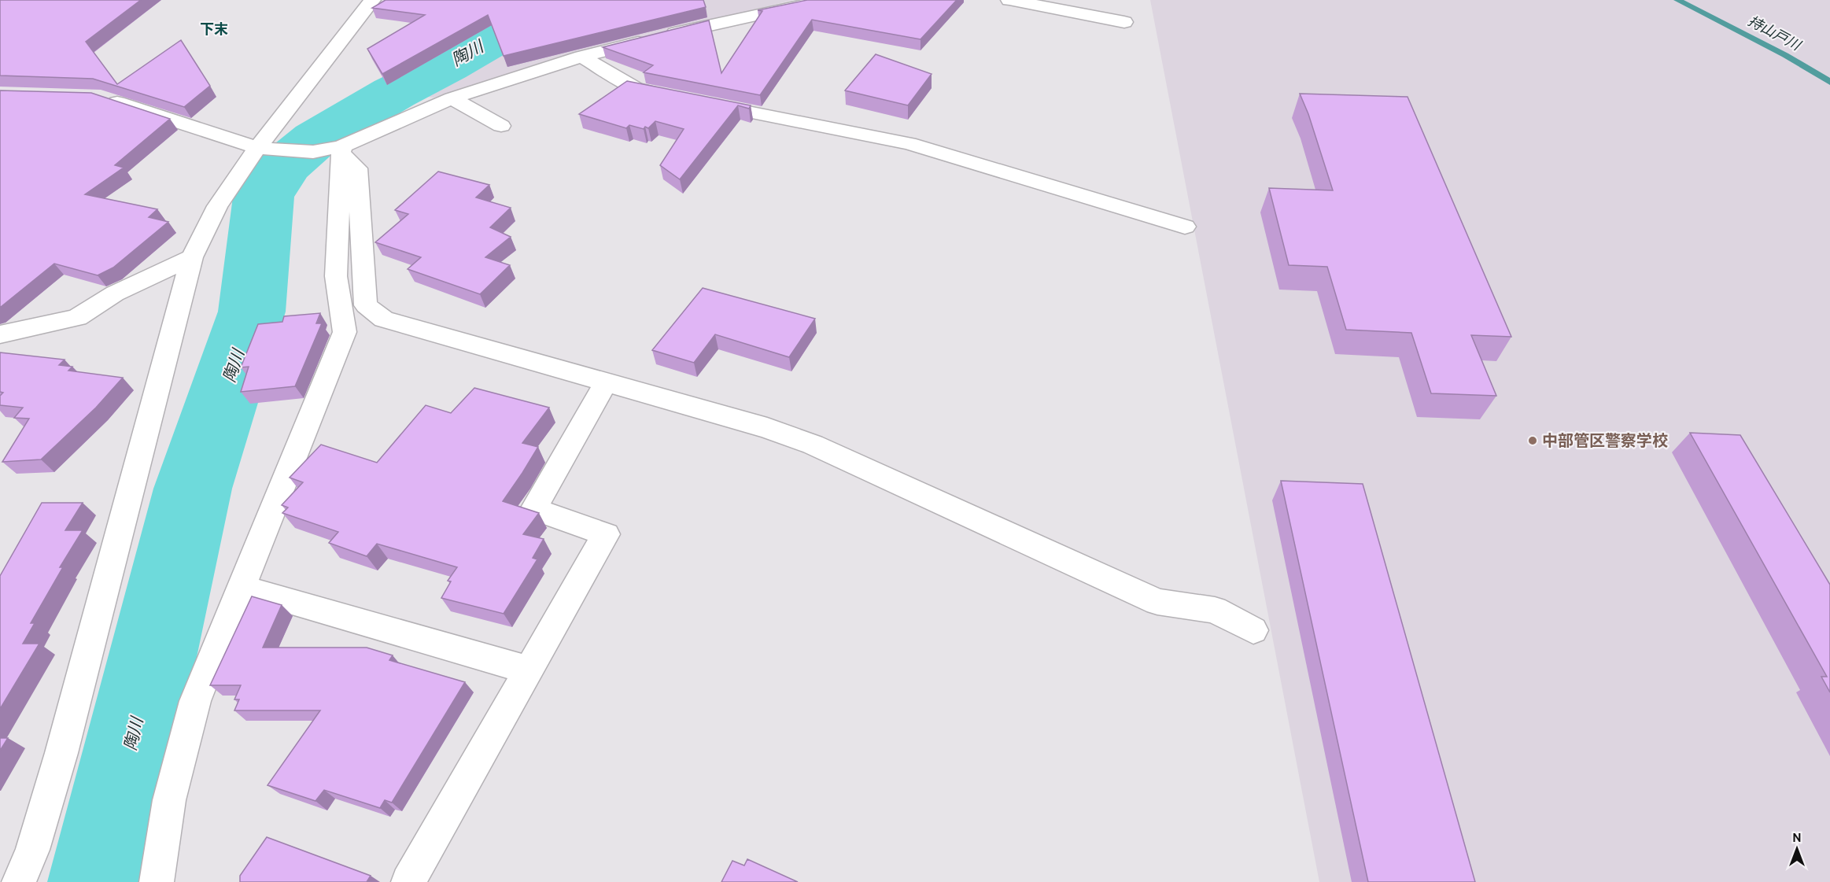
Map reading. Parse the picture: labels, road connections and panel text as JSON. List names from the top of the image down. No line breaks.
{"districts":["下末"],"water":["持山戸川","陶川"],"places":["中部管区警察学校"],"north":"top"}
